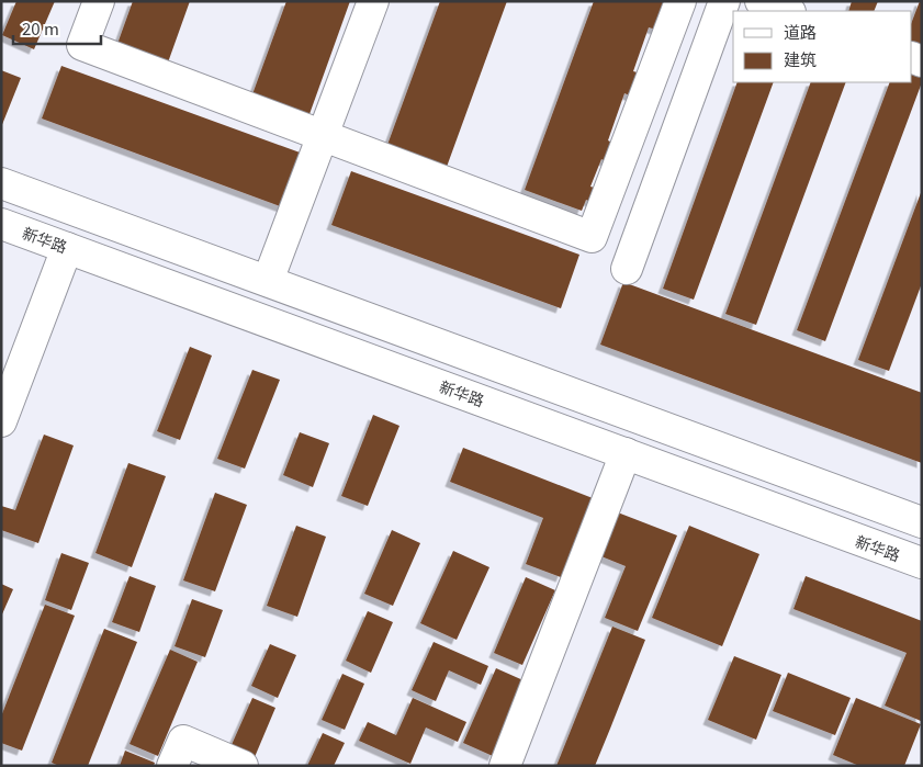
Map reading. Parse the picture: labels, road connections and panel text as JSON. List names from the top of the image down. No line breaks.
{"streets":{"main road":["新华路"]},"legend":["道路","建筑"],"scale_bar":"20 m"}
